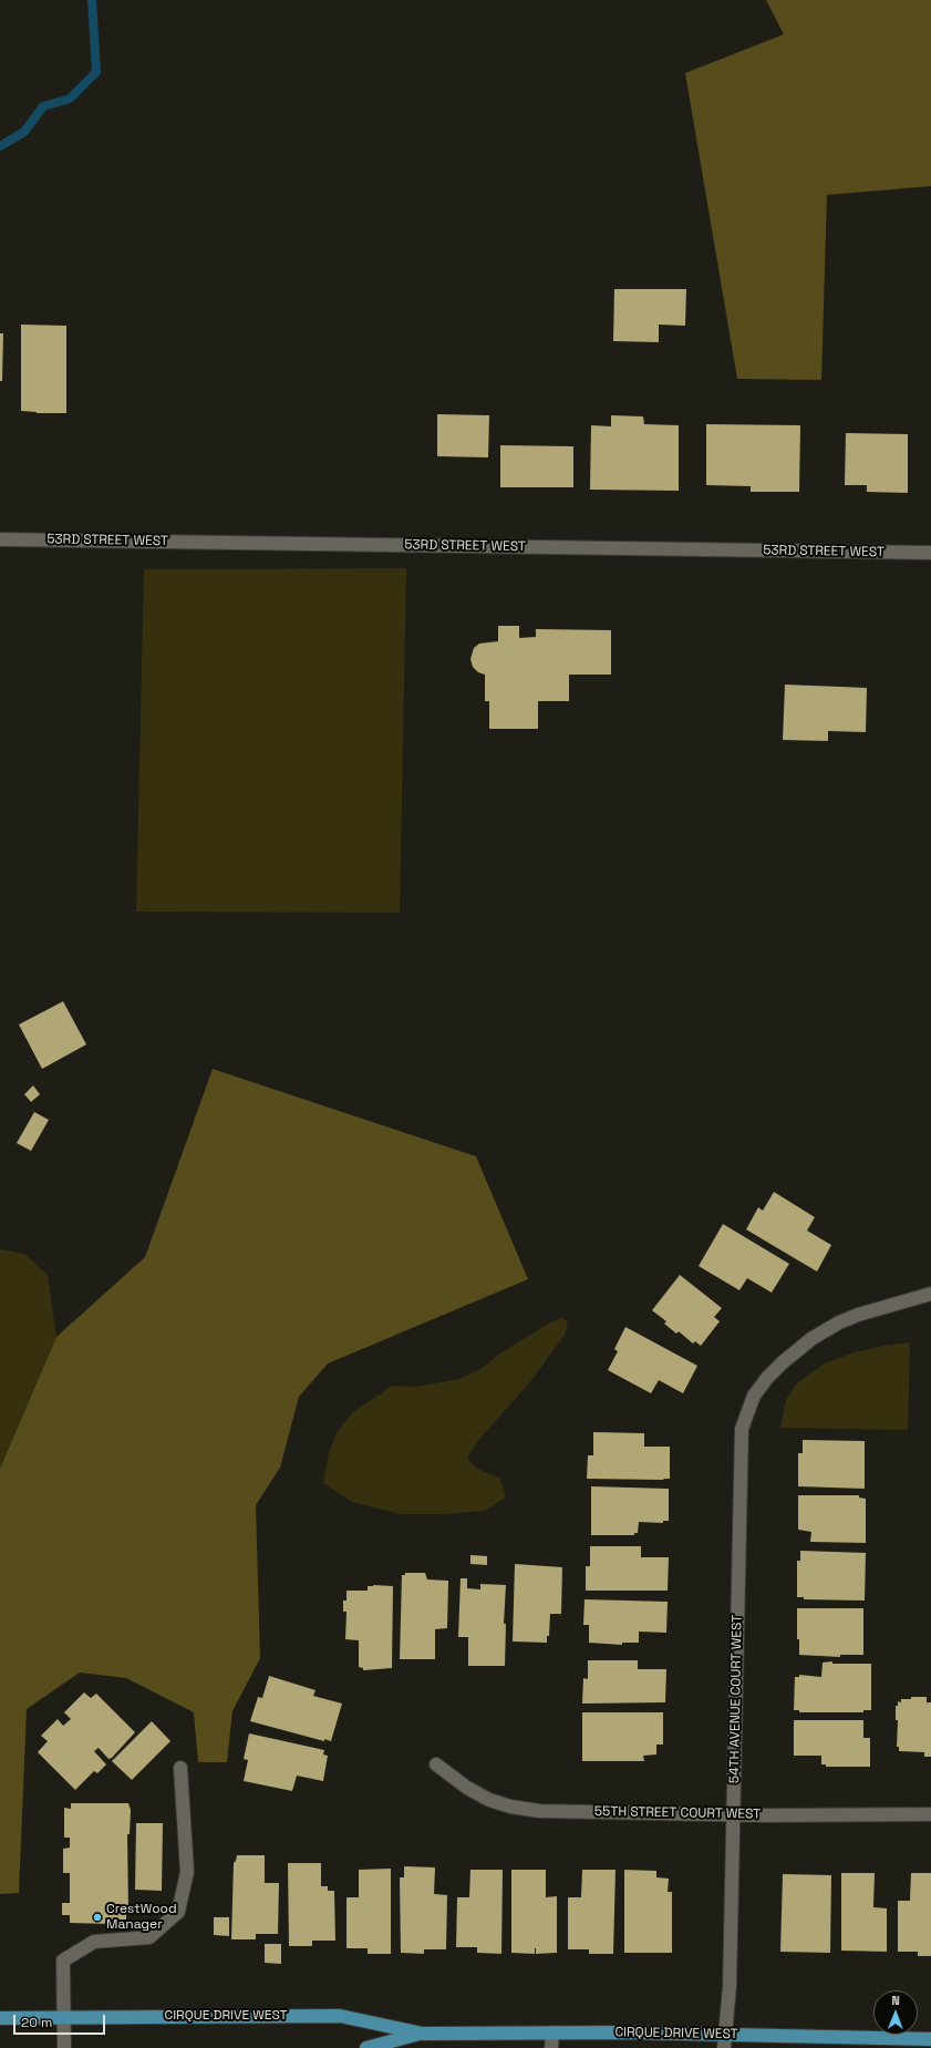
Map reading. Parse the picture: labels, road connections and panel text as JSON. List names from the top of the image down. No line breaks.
{"streets":{"main road":["CIRQUE DRIVE WEST"],"street":["53RD STREET WEST","54TH AVENUE COURT WEST","55TH STREET COURT WEST"]},"crossings":[["54TH AVENUE COURT WEST","55TH STREET COURT WEST"],["54TH AVENUE COURT WEST","CIRQUE DRIVE WEST"]],"places":["CrestWood Manager"],"scale_bar":"20 m","north":"top"}
